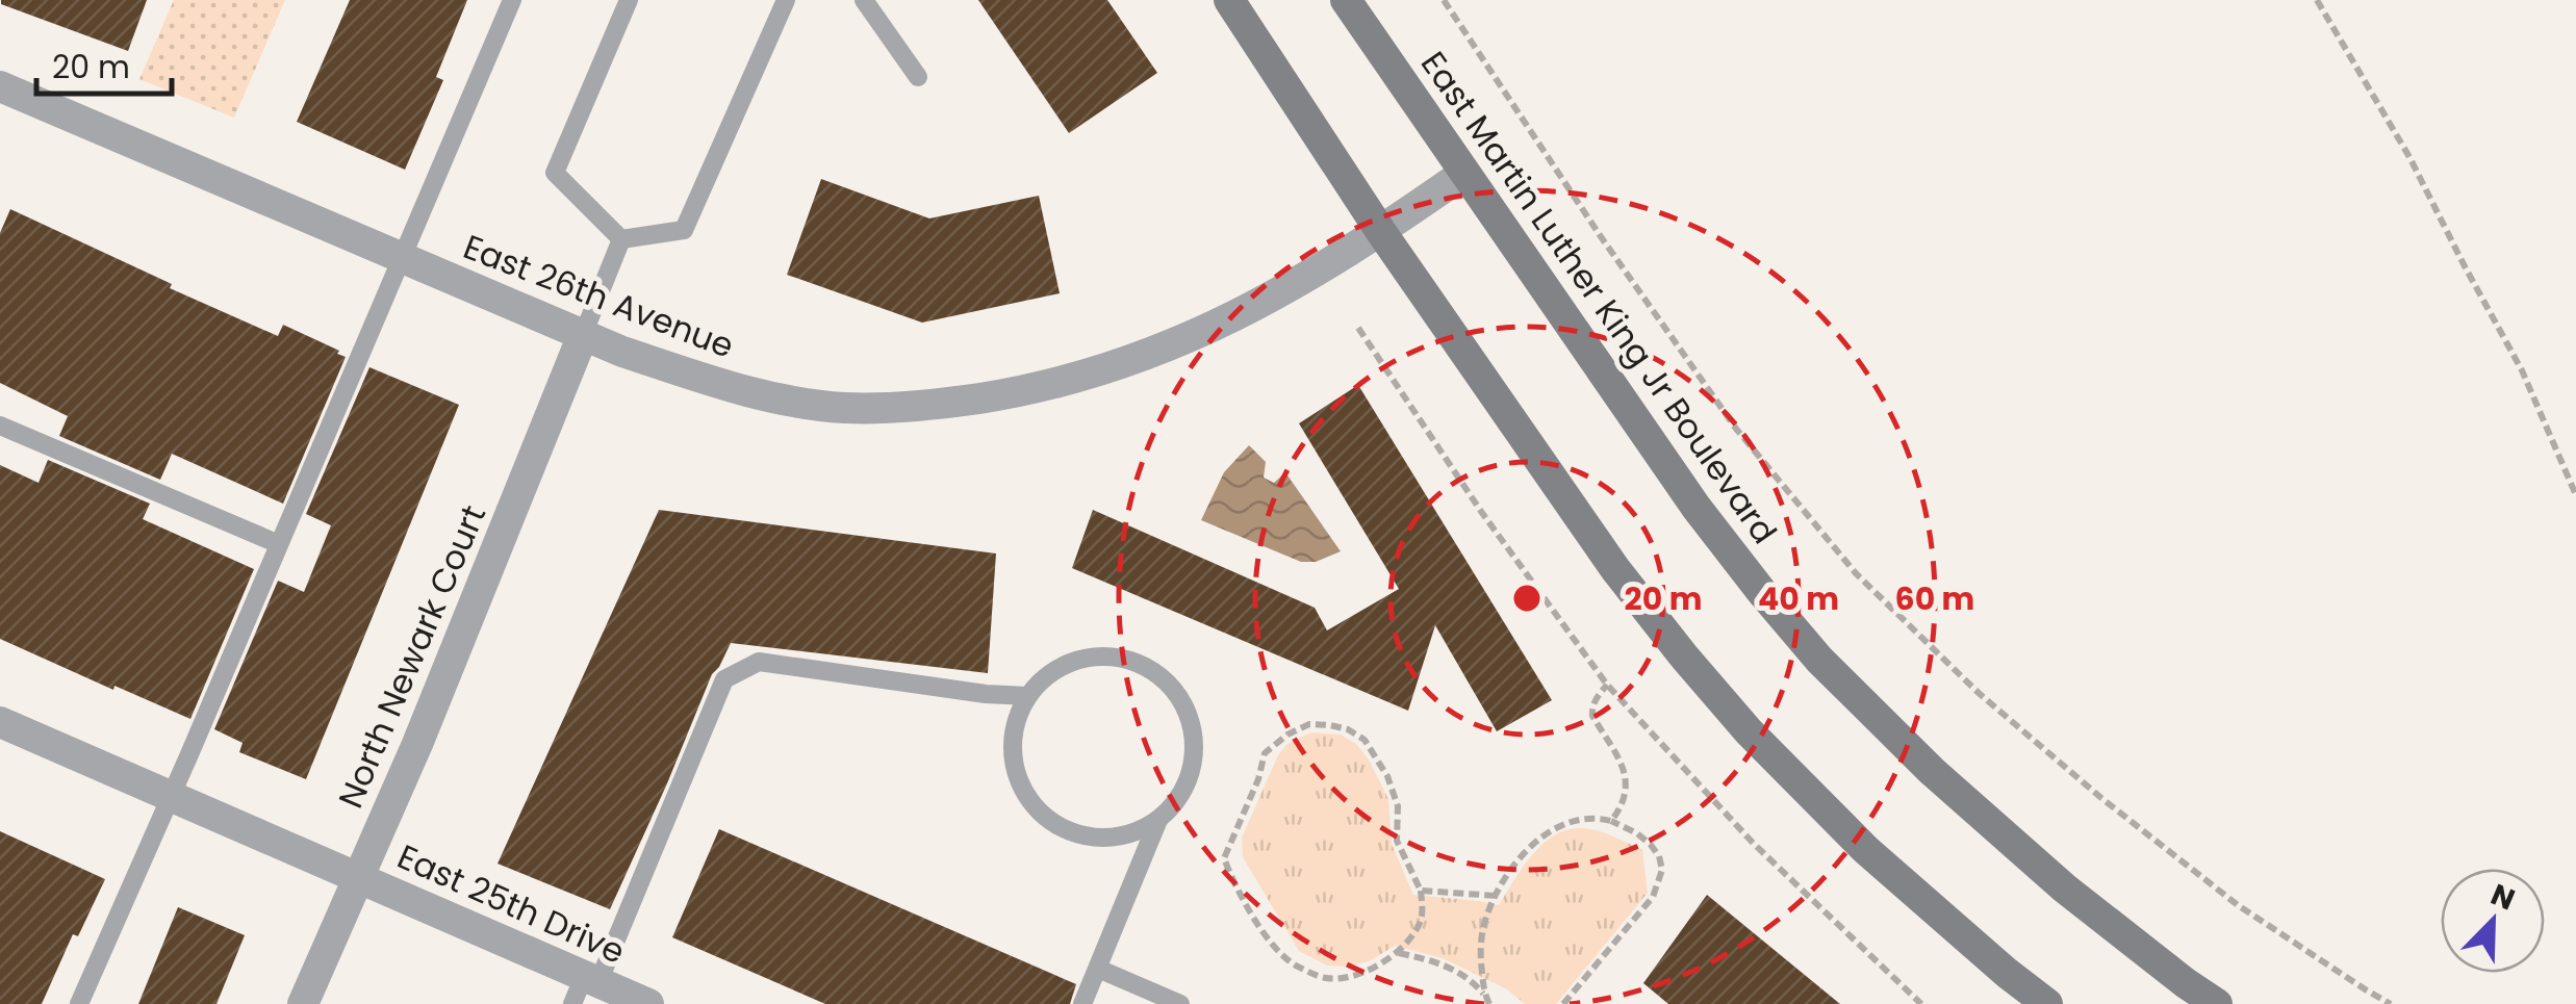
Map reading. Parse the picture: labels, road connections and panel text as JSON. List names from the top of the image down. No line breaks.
{"streets":{"main road":["East Martin Luther King Jr Boulevard"],"street":["East 26th Avenue","North Newark Court","East 25th Drive"]},"crossings":[["East 26th Avenue","East Martin Luther King Jr Boulevard"],["East 26th Avenue","North Newark Court"],["North Newark Court","East 25th Drive"]],"scale_bar":"20 m","north":"top right","rings":["20 m","40 m","60 m"]}
